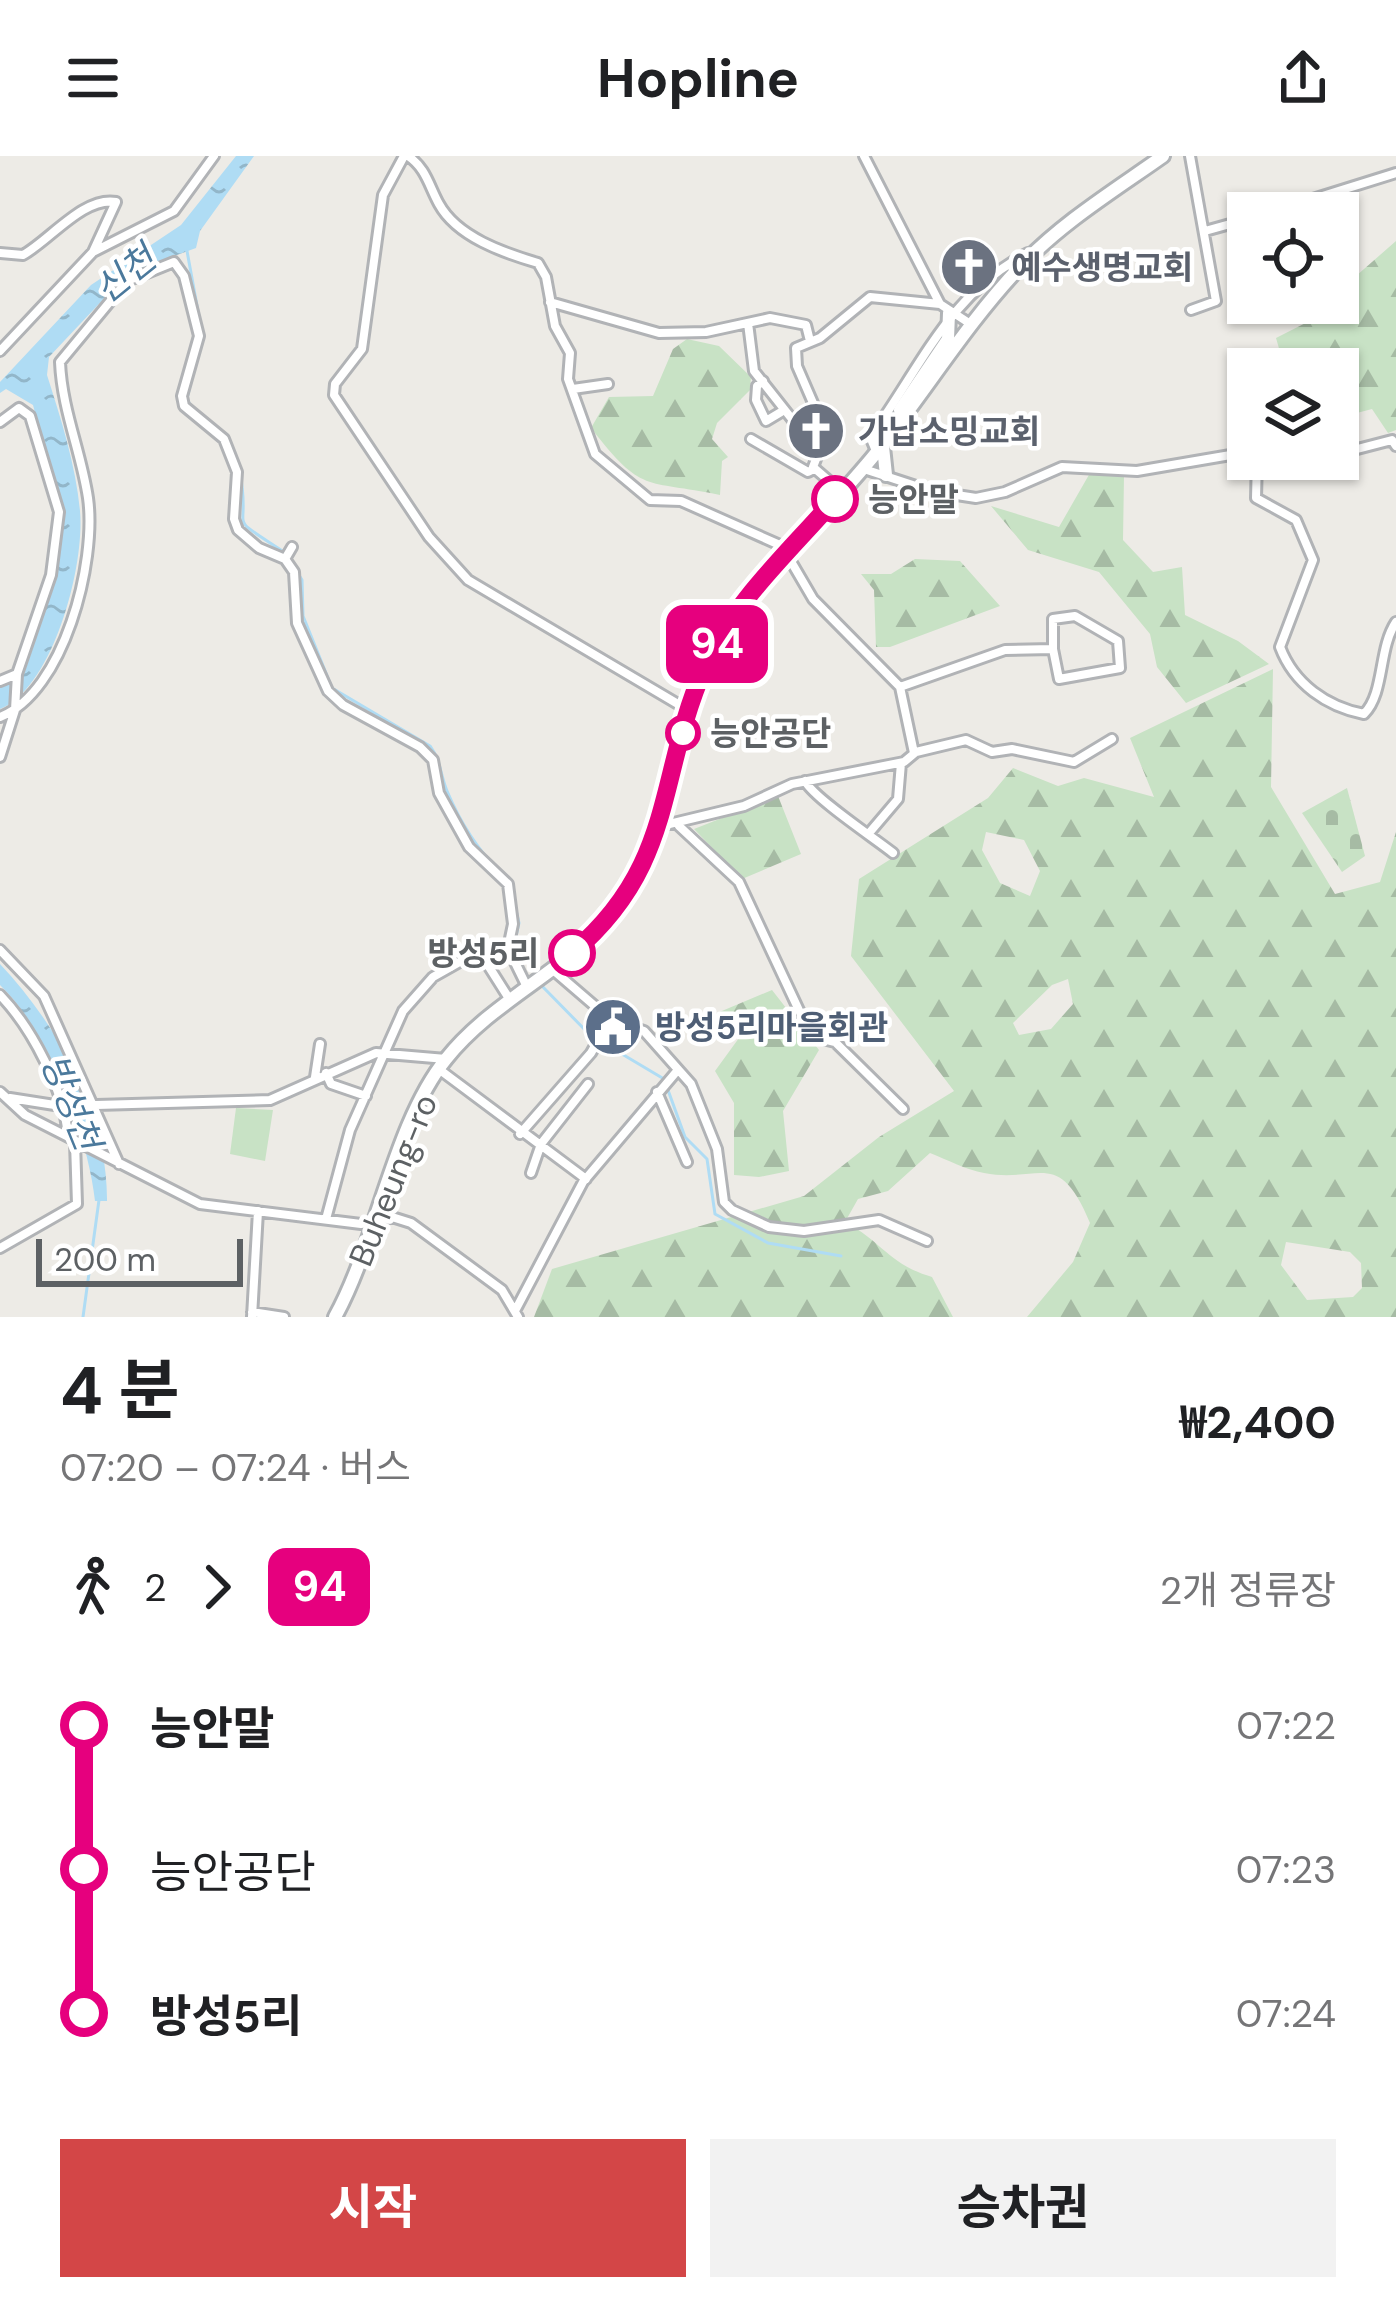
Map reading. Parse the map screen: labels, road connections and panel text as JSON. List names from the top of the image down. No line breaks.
{"streets":{"main road":["Buheung-ro"]},"water":["신천","방성천"],"places":{"church":["예수생명교회","가납소밍교회"],"other":["능안말","능안공단","방성5리"],"public building":["방성5리마을회관"]},"lines":["bus line 94"],"scale_bar":"200 m","page":{"header":"Hopline","on_map":"94","scale":"200 m","heading":["4 분","07:20 – 07:24 · 버스","₩2,400"],"legs":["2","94","2개 정류장"],"list":[{"name":"능안말","value":"07:22"},{"name":"능안공단","value":"07:23"},{"name":"방성5리","value":"07:24"}],"buttons":["시작","승차권"]}}
